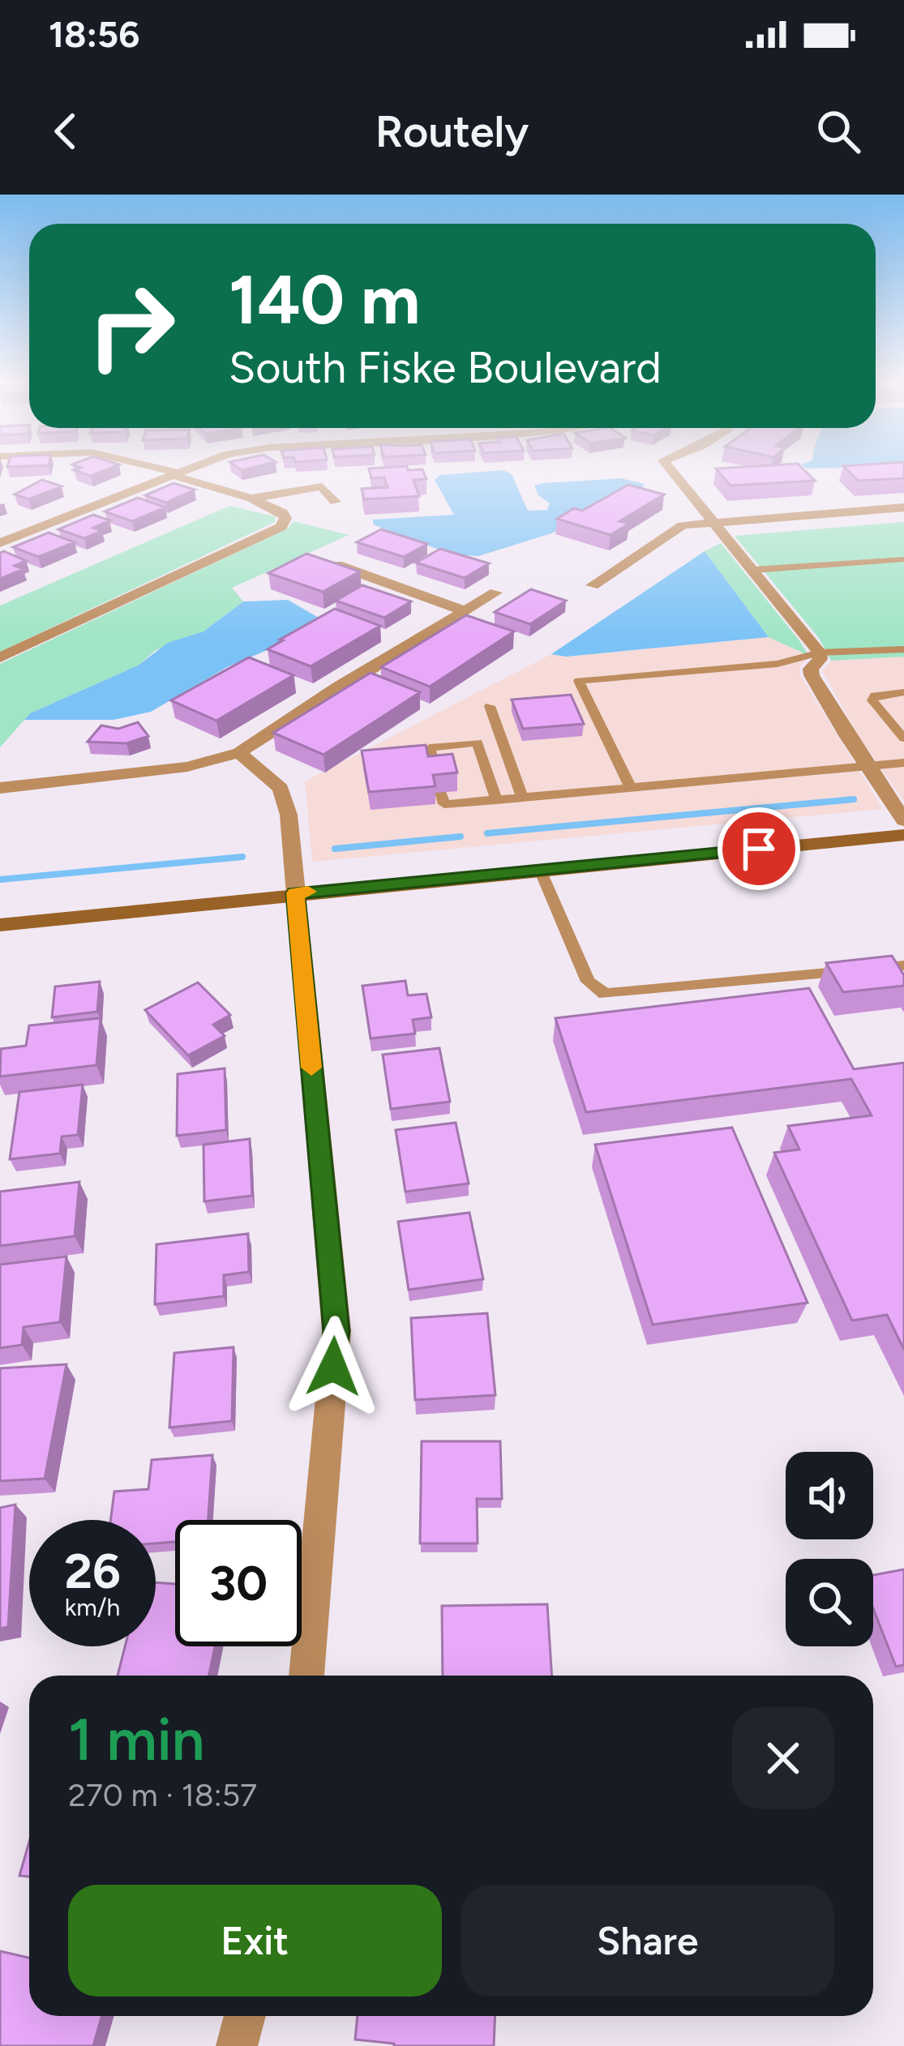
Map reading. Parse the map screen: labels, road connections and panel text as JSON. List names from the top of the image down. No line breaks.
{"page":{"status":"18:56","header":"Routely","turn":["140 m","South Fiske Boulevard"],"speed":"26 km/h","limit":"30","heading":["1 min","270 m · 18:57"],"buttons":["Exit","Share"]}}
